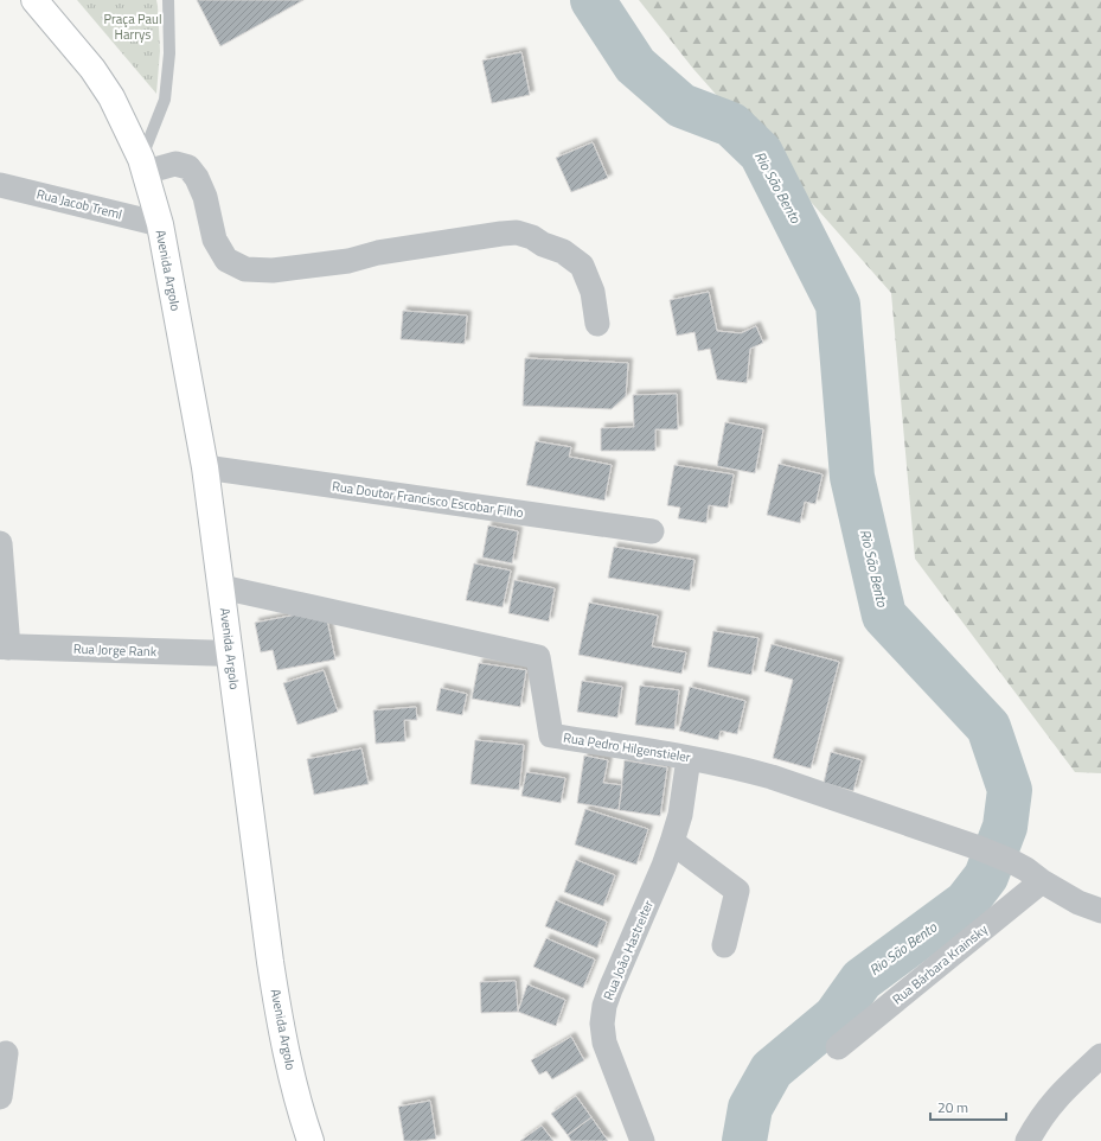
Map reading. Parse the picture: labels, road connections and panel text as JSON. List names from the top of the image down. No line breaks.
{"streets":{"main road":["Avenida Argolo"],"street":["Rua Jacob Treml","Rua Doutor Francisco Escobar Filho","Rua Jorge Rank","Rua Pedro Hilgenstieler","Rua João Hastreiter","Rua Bárbara Krainsky"]},"crossings":[["Rua Jacob Treml","Avenida Argolo"],["Avenida Argolo","Rua Doutor Francisco Escobar Filho"],["Avenida Argolo","Rua Jorge Rank"],["Avenida Argolo","Rua Pedro Hilgenstieler"],["Rua Pedro Hilgenstieler","Rua João Hastreiter"],["Rua Pedro Hilgenstieler","Rua Bárbara Krainsky"]],"water":["Rio São Bento"],"parks":["Praça Paul Harrys"],"scale_bar":"20 m"}
